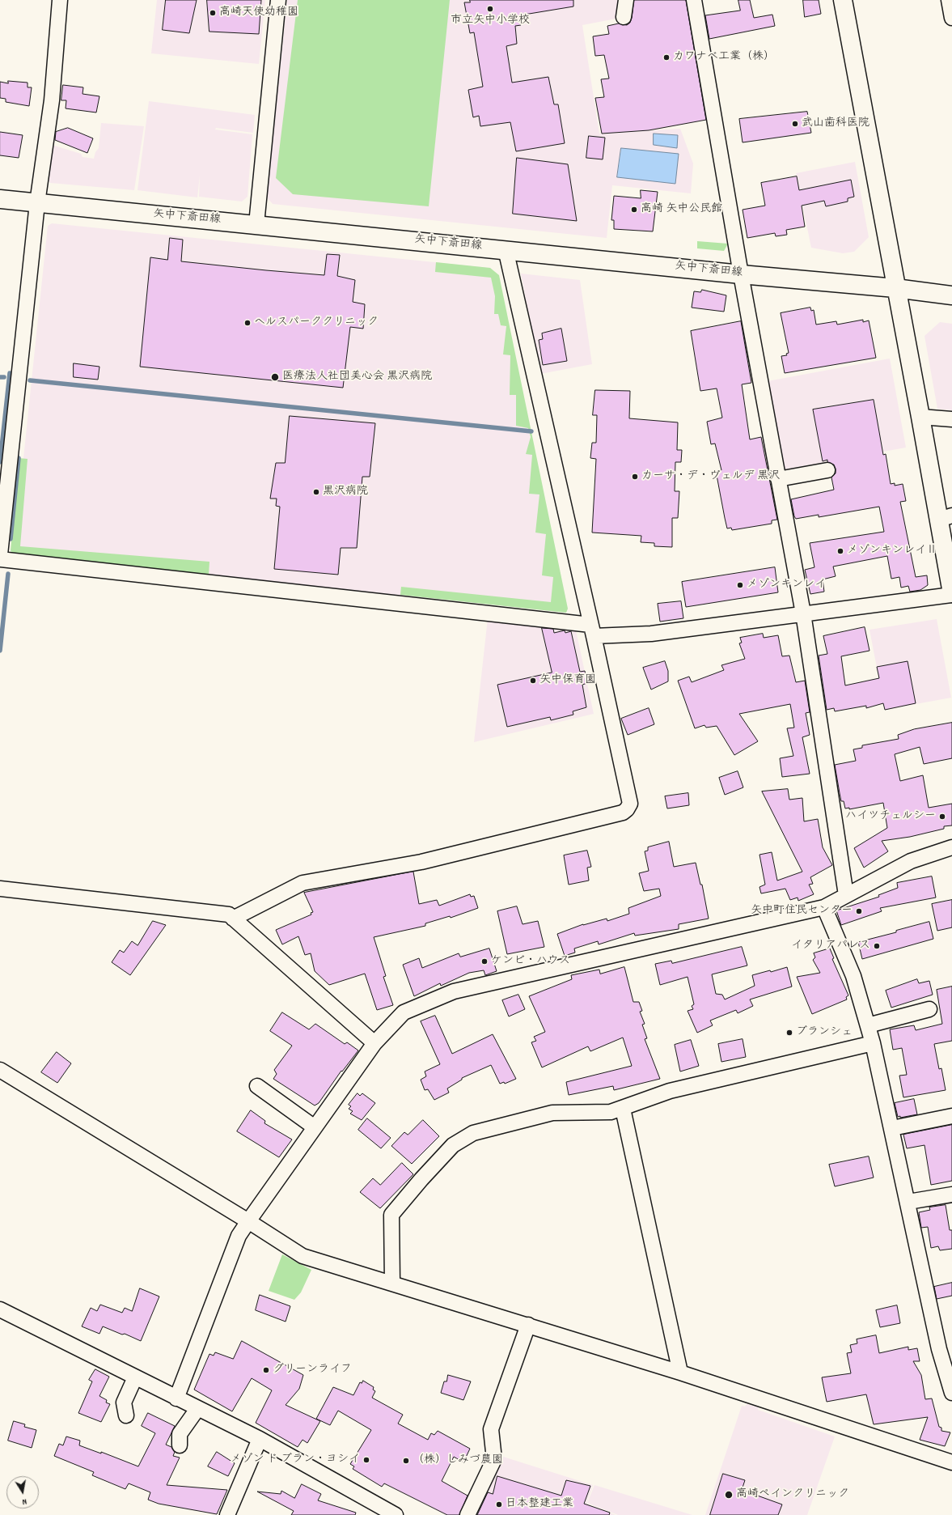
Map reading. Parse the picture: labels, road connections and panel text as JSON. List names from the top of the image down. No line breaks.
{"streets":{"street":["矢中下斎田線"]},"places":["市立矢中小学校","高崎天使幼稚園","カワナベ工業（株）","武山歯科医院","高崎 矢中公民館","ヘルスパーククリニック","医療法人社団美心会 黒沢病院","カーサ・デ・ヴェルデ 黒沢","黒沢病院","メゾンキンレイⅡ","メゾンキンレイ","矢中保育園","ハイツチェルシー","矢中町住民センター","イタリアパレス","ケンビ・ハウス","ブランシェ","グリーンライフ","メゾン ド ブラン・ヨシイ","（株）しみづ農園","高崎ペインクリニック","日本整建工業"],"north":"bottom"}
